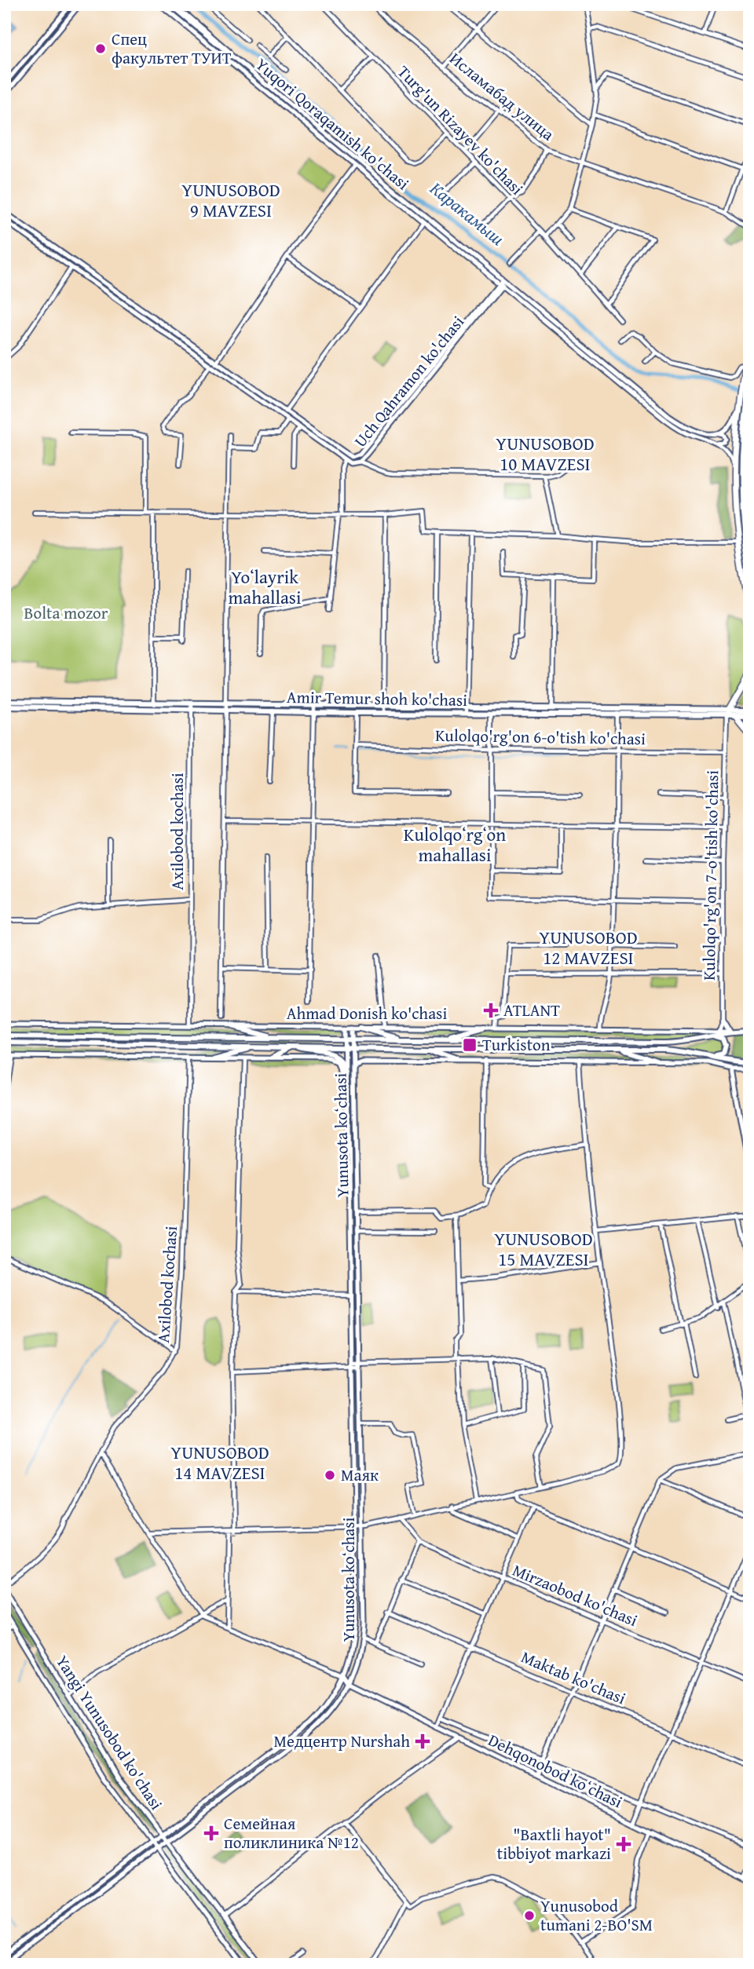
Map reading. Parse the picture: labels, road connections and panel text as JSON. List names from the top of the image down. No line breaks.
{"streets":{"main road":["Yuqori Qoraqamish ko'chasi","Uch Qahramon ko'chasi","Amir Temur shoh ko'chasi","Ahmad Donish ko'chasi","Yunusota koʻchasi","Yangi Yunusobod ko'chasi","Dehqonobod koʻchasi"],"street":["Исламабад улица","Turg'un Rizayev ko'chasi","Kulolqo'rg'on 6-o'tish ko'chasi","Axilobod kochasi","Kulolqo'rg'on 7-o'tish ko'chasi","Mirzaobod ko'chasi","Maktab ko'chasi"]},"crossings":[["Yuqori Qoraqamish ko'chasi","Uch Qahramon ko'chasi"],["Amir Temur shoh ko'chasi","Axilobod kochasi"],["Amir Temur shoh ko'chasi","Kulolqo'rg'on 7-o'tish ko'chasi"],["Kulolqo'rg'on 6-o'tish ko'chasi","Kulolqo'rg'on 7-o'tish ko'chasi"],["Axilobod kochasi","Ahmad Donish ko'chasi"],["Axilobod kochasi","Yangi Yunusobod ko'chasi"],["Kulolqo'rg'on 7-o'tish ko'chasi","Ahmad Donish ko'chasi"],["Ahmad Donish ko'chasi","Yunusota koʻchasi"],["Yunusota koʻchasi","Yangi Yunusobod ko'chasi"],["Yunusota koʻchasi","Dehqonobod koʻchasi"]],"districts":["YUNUSOBOD 9 MAVZESI","YUNUSOBOD 10 MAVZESI","Yoʻlayrik mahallasi","Kulolqoʻrgʻon mahallasi","YUNUSOBOD 12 MAVZESI","YUNUSOBOD 15 MAVZESI","YUNUSOBOD 14 MAVZESI"],"water":["Каракамыш"],"parks":["Bolta mozor"],"places":{"other":["Спец факультет ТУИТ","Маяк","Yunusobod tumani 2-BO'SM"],"health":["ATLANT","Медцентр Nurshah","Семейная поликлиника №12","\"Baxtli hayot\" tibbiyot markazi"],"transit":["Turkiston"]}}
